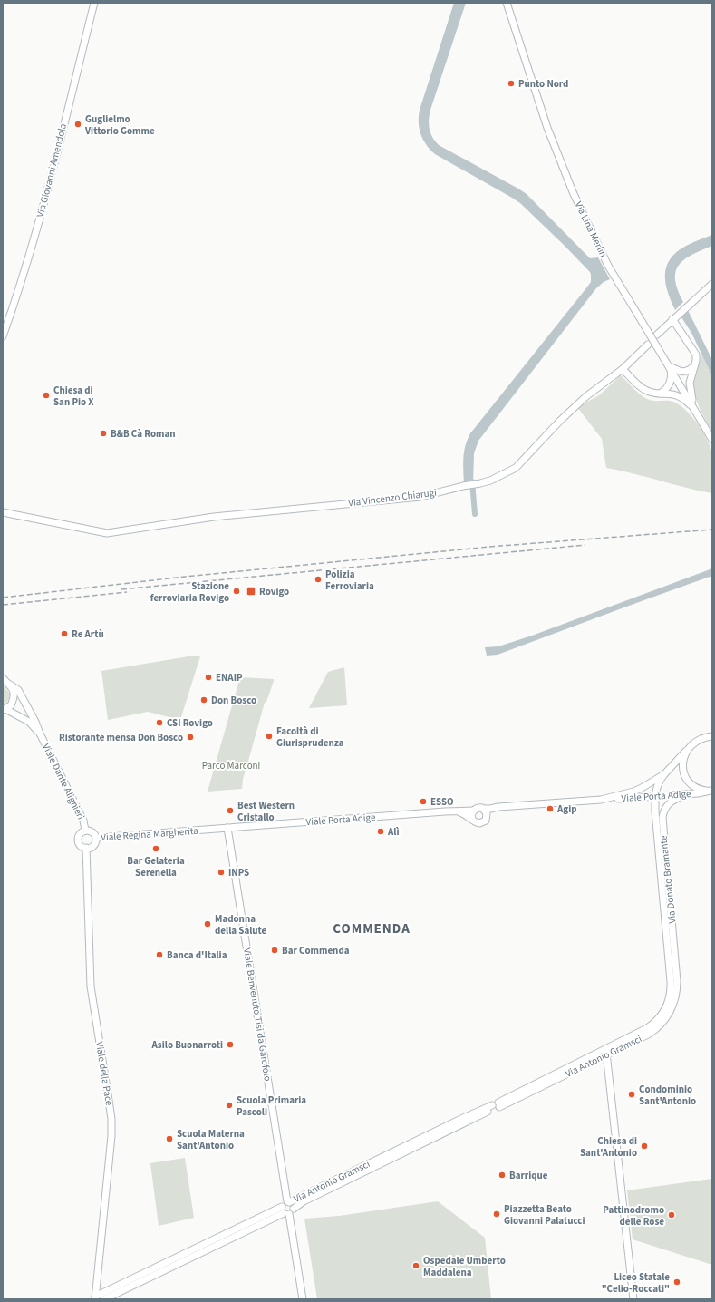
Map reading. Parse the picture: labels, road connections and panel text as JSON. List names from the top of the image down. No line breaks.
{"streets":{"street":["Via Giovanni Amendola","Via Lina Merlin","Via Vincenzo Chiarugi","Viale Dante Alighieri","Viale Porta Adige","Viale Regina Margherita","Via Donato Bramante","Viale Benvenuto Tisi da Garofolo","Via Antonio Gramsci","Viale della Pace"]},"crossings":[["Viale Dante Alighieri","Viale Regina Margherita"],["Viale Dante Alighieri","Viale della Pace"],["Viale Porta Adige","Viale Regina Margherita"],["Viale Porta Adige","Via Donato Bramante"],["Viale Porta Adige","Viale Benvenuto Tisi da Garofolo"],["Viale Regina Margherita","Viale della Pace"],["Via Donato Bramante","Via Antonio Gramsci"],["Viale Benvenuto Tisi da Garofolo","Via Antonio Gramsci"],["Via Antonio Gramsci","Viale della Pace"]],"districts":["COMMENDA"],"parks":["Parco Marconi"],"places":{"other":["Punto Nord","Guglielmo Vittorio Gomme","Chiesa di San Pio X","B&B Cà Roman","Polizia Ferroviaria","Stazione ferroviaria Rovigo","Re Artù","ENAIP","Don Bosco","CSI Rovigo","Facoltà di Giurisprudenza","Ristorante mensa Don Bosco","ESSO","Agip","Best Western Cristallo","Alì","Bar Gelateria Serenella","INPS","Madonna della Salute","Bar Commenda","Banca d'Italia","Asilo Buonarroti","Condominio Sant'Antonio","Scuola Primaria Pascoli","Scuola Materna Sant'Antonio","Chiesa di Sant'Antonio","Barrique","Piazzetta Beato Giovanni Palatucci","Pattinodromo delle Rose","Ospedale Umberto Maddalena","Liceo Statale \"Celio-Roccati\""],"transit":["Rovigo"]}}
